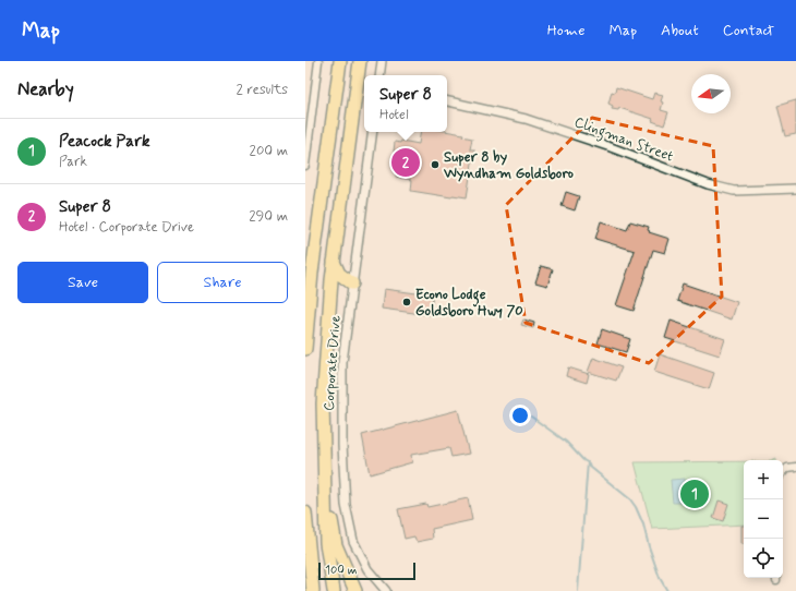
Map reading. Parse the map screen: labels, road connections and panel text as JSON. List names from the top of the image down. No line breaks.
{"streets":{"street":["Clingman Street","Corporate Drive"]},"places":["Super 8 by Wyndham Goldsboro","Econo Lodge Goldsboro Hwy 70"],"scale_bar":"100 m","north":"left","page":{"header":"Map","nav":["Home","Map","About","Contact"],"heading":["Nearby","2 results"],"popup":["Super 8","Hotel"],"list":[{"mark":"1","name":"Peacock Park","note":"Park","value":"200 m"},{"mark":"2","name":"Super 8","note":"Hotel · Corporate Drive","value":"290 m"}],"pins":["2","1"],"buttons":["Save","Share"],"map_buttons":["+","−"],"scale":"100 m"}}
